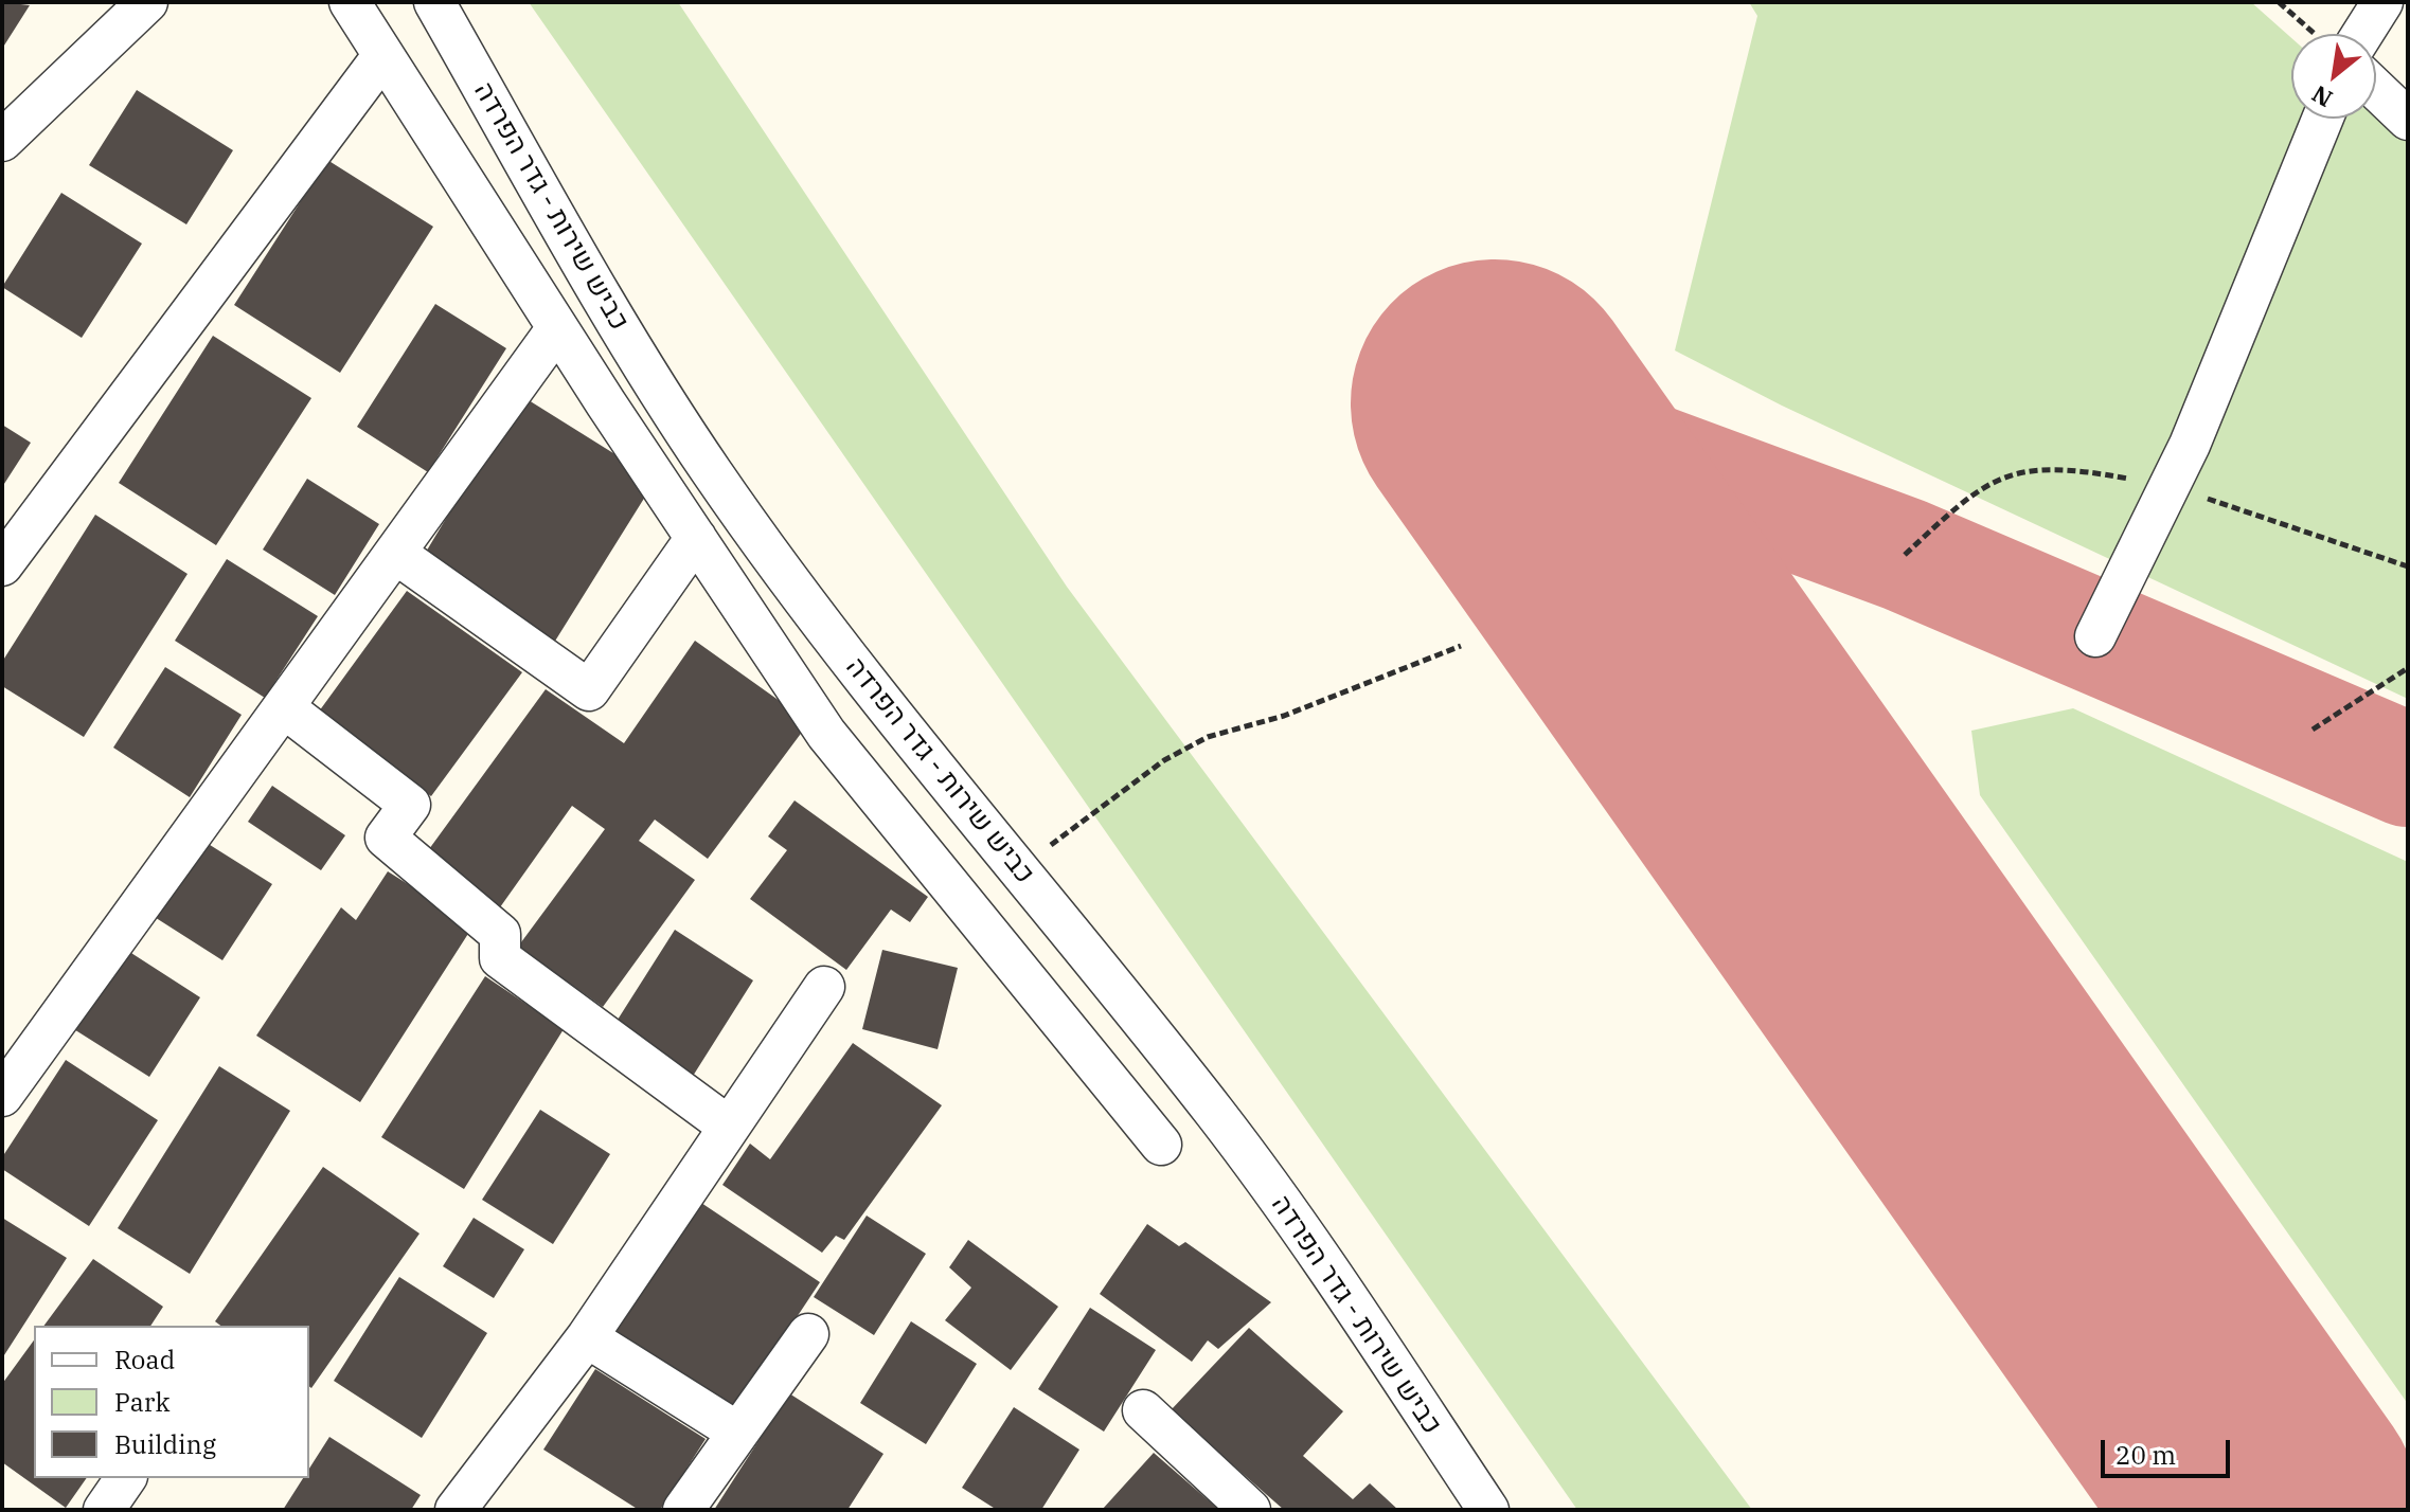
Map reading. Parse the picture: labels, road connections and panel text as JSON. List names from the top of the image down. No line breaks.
{"streets":{"street":["כביש שירות - גדר הפרדה"]},"legend":["Road","Park","Building"],"scale_bar":"20 m","north":"bottom left"}
